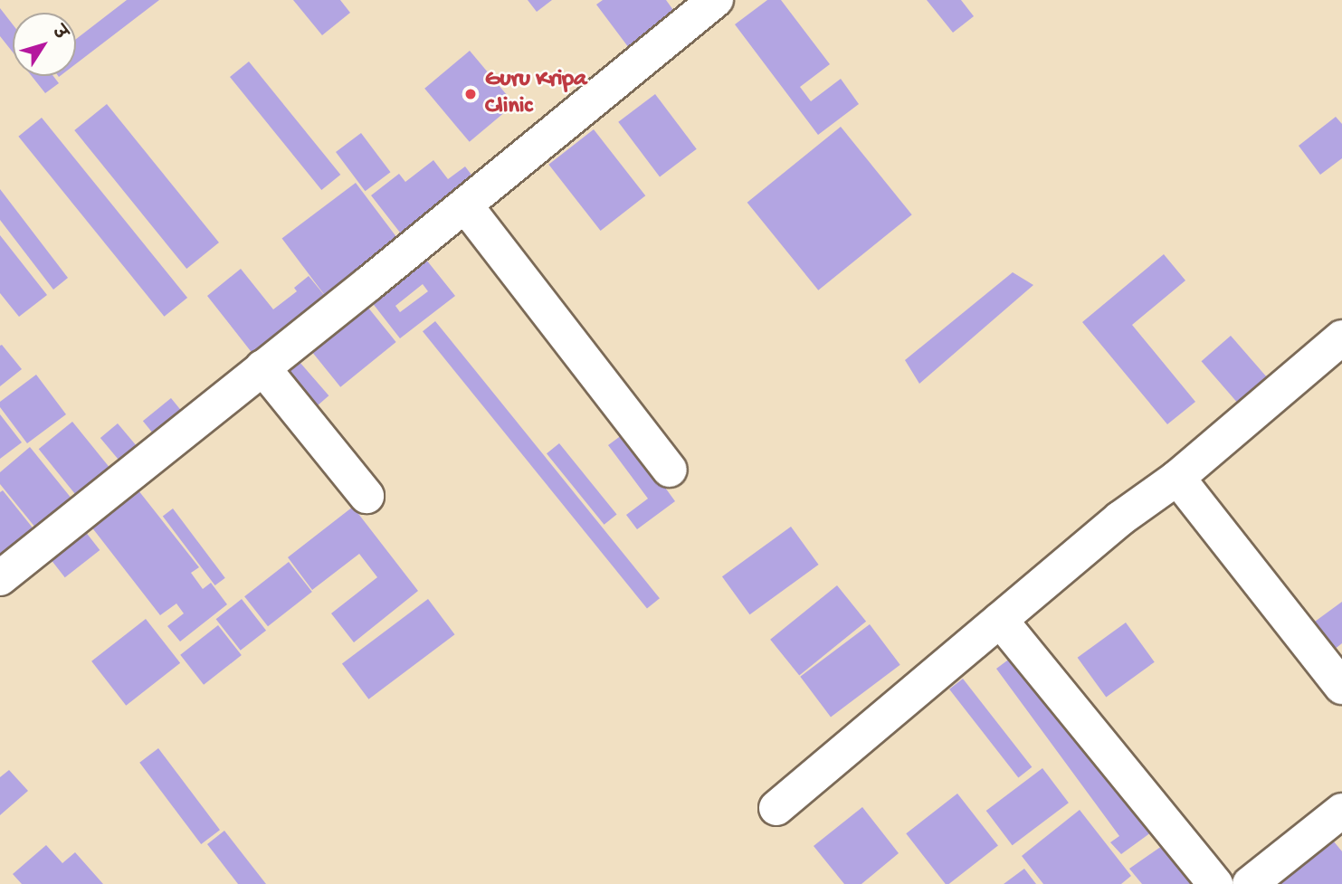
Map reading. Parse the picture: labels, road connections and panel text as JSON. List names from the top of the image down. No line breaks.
{"places":["Guru Kripa Clinic"],"north":"top right"}
